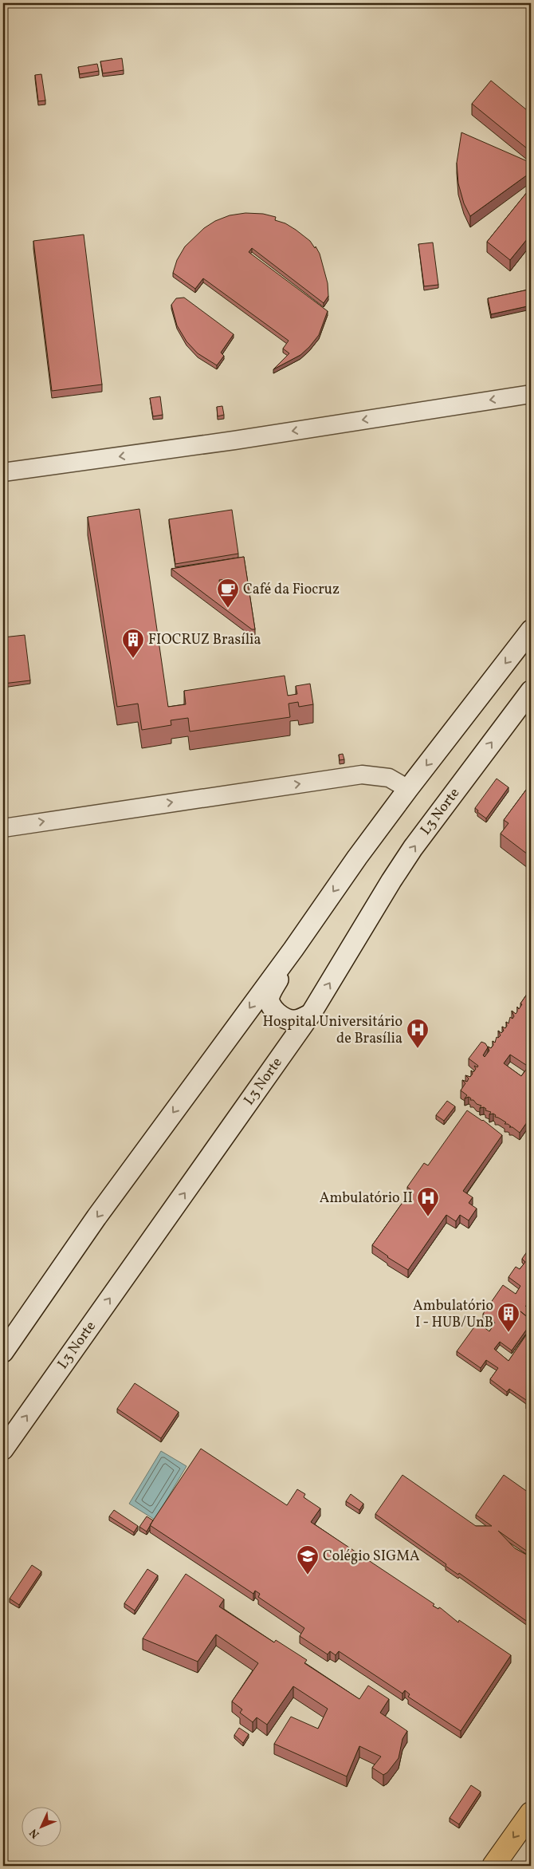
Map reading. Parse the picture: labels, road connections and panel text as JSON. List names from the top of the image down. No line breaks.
{"streets":{"main road":["L3 Norte"]},"places":{"cafe":["Café da Fiocruz"],"building":["FIOCRUZ Brasília","Ambulatório I - HUB/UnB"],"hospital":["Hospital Universitário de Brasília","Ambulatório II"],"school or university":["Colégio SIGMA"]},"north":"bottom left"}
